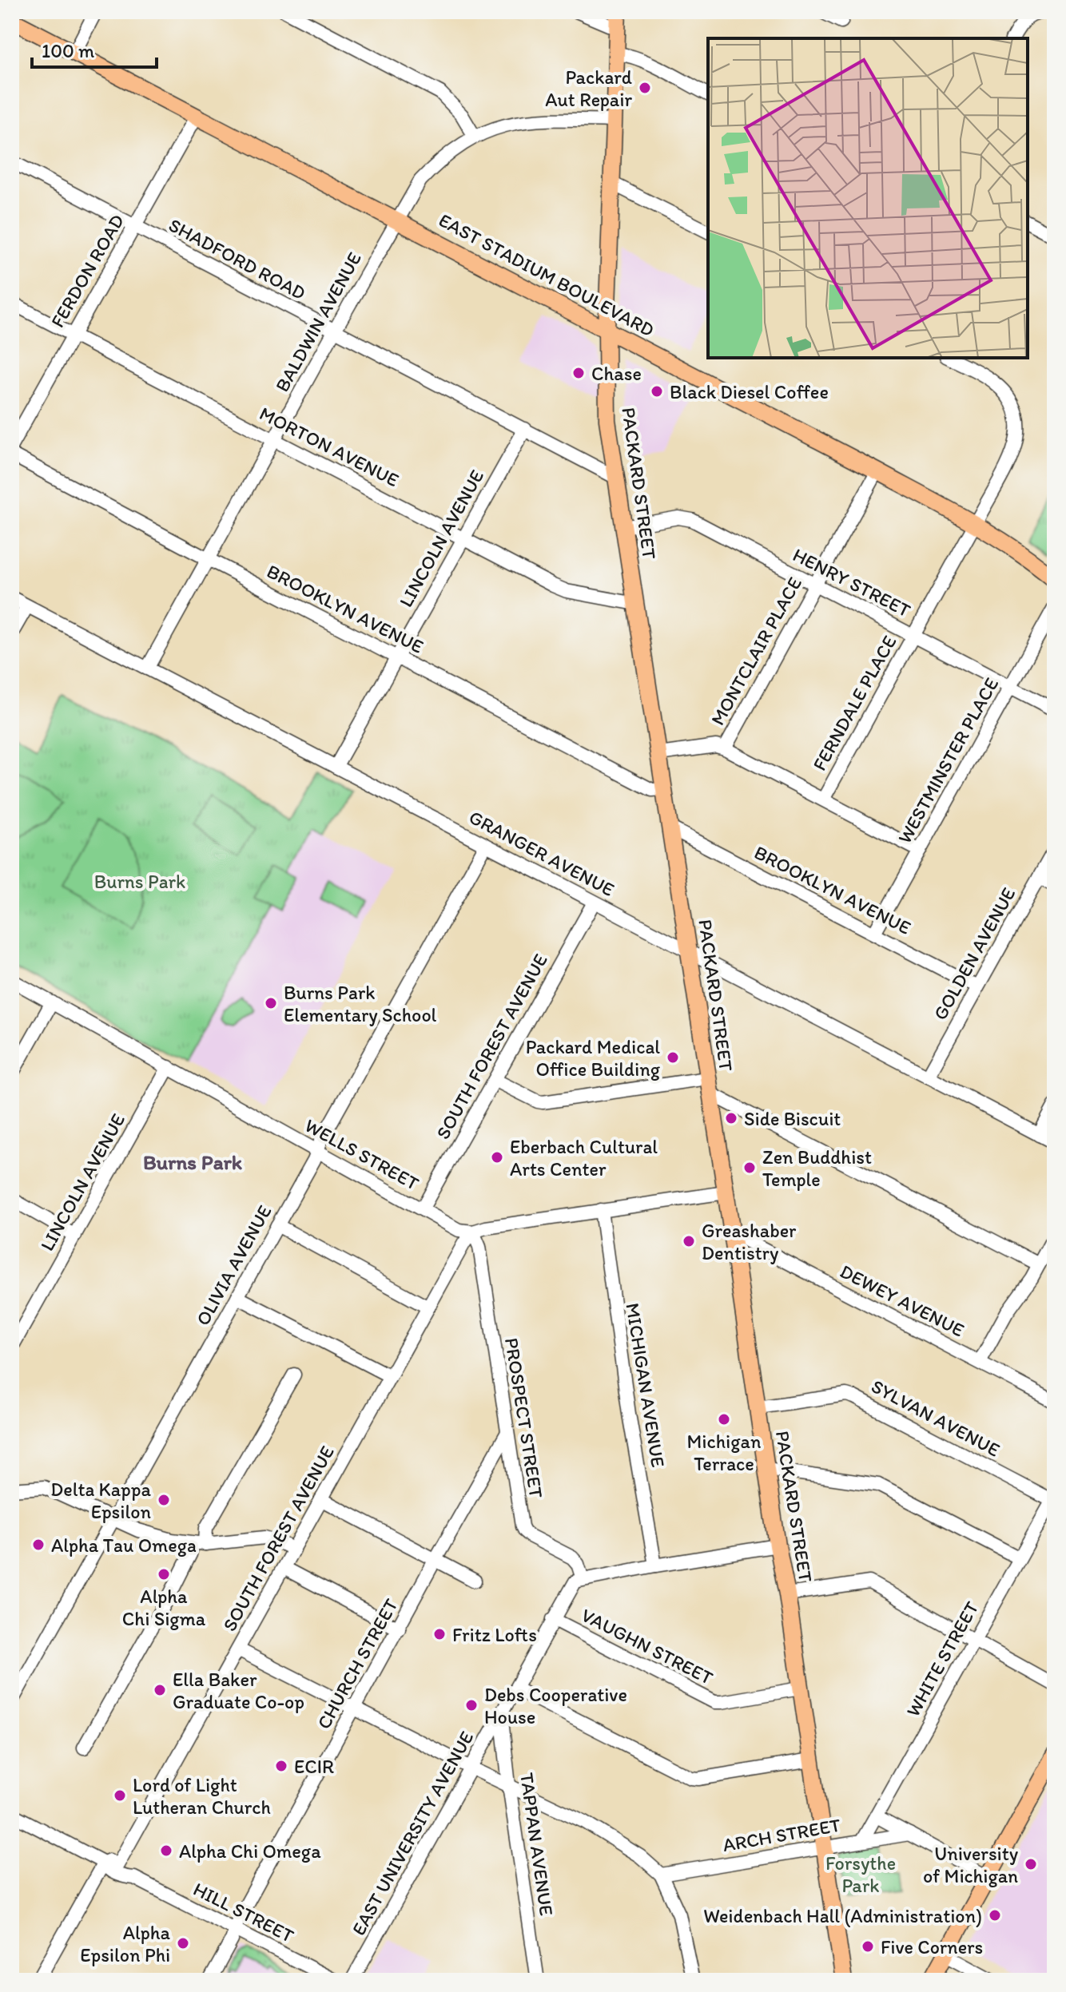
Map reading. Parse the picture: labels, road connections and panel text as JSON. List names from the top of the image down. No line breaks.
{"streets":{"main road":["EAST STADIUM BOULEVARD","PACKARD STREET"],"street":["SHADFORD ROAD","FERDON ROAD","BALDWIN AVENUE","MORTON AVENUE","LINCOLN AVENUE","HENRY STREET","BROOKLYN AVENUE","MONTCLAIR PLACE","FERNDALE PLACE","WESTMINSTER PLACE","GRANGER AVENUE","GOLDEN AVENUE","SOUTH FOREST AVENUE","WELLS STREET","OLIVIA AVENUE","DEWEY AVENUE","MICHIGAN AVENUE","PROSPECT STREET","SYLVAN AVENUE","VAUGHN STREET","WHITE STREET","CHURCH STREET","EAST UNIVERSITY AVENUE","ARCH STREET","TAPPAN AVENUE","HILL STREET"]},"crossings":[["SHADFORD ROAD","FERDON ROAD"],["SHADFORD ROAD","BALDWIN AVENUE"],["SHADFORD ROAD","PACKARD STREET"],["SHADFORD ROAD","LINCOLN AVENUE"],["FERDON ROAD","EAST STADIUM BOULEVARD"],["FERDON ROAD","MORTON AVENUE"],["EAST STADIUM BOULEVARD","BALDWIN AVENUE"],["EAST STADIUM BOULEVARD","PACKARD STREET"],["EAST STADIUM BOULEVARD","MONTCLAIR PLACE"],["EAST STADIUM BOULEVARD","FERNDALE PLACE"],["BALDWIN AVENUE","MORTON AVENUE"],["BALDWIN AVENUE","PACKARD STREET"],["BALDWIN AVENUE","BROOKLYN AVENUE"],["BALDWIN AVENUE","GRANGER AVENUE"],["MORTON AVENUE","PACKARD STREET"],["MORTON AVENUE","LINCOLN AVENUE"],["PACKARD STREET","HENRY STREET"],["PACKARD STREET","BROOKLYN AVENUE"],["PACKARD STREET","GRANGER AVENUE"],["PACKARD STREET","DEWEY AVENUE"],["PACKARD STREET","SYLVAN AVENUE"],["PACKARD STREET","VAUGHN STREET"],["PACKARD STREET","ARCH STREET"],["LINCOLN AVENUE","BROOKLYN AVENUE"],["LINCOLN AVENUE","GRANGER AVENUE"],["LINCOLN AVENUE","WELLS STREET"],["HENRY STREET","MONTCLAIR PLACE"],["HENRY STREET","FERNDALE PLACE"],["HENRY STREET","WESTMINSTER PLACE"],["BROOKLYN AVENUE","WESTMINSTER PLACE"],["BROOKLYN AVENUE","GOLDEN AVENUE"],["GRANGER AVENUE","GOLDEN AVENUE"],["GRANGER AVENUE","SOUTH FOREST AVENUE"],["GRANGER AVENUE","OLIVIA AVENUE"],["SOUTH FOREST AVENUE","WELLS STREET"],["SOUTH FOREST AVENUE","PROSPECT STREET"],["SOUTH FOREST AVENUE","HILL STREET"],["WELLS STREET","OLIVIA AVENUE"],["WELLS STREET","PROSPECT STREET"],["PROSPECT STREET","CHURCH STREET"],["PROSPECT STREET","EAST UNIVERSITY AVENUE"],["SYLVAN AVENUE","WHITE STREET"],["VAUGHN STREET","EAST UNIVERSITY AVENUE"],["WHITE STREET","ARCH STREET"],["CHURCH STREET","HILL STREET"],["EAST UNIVERSITY AVENUE","TAPPAN AVENUE"]],"districts":["Burns Park"],"parks":["Burns Park","Forsythe Park"],"places":["Packard Aut Repair","Chase","Black Diesel Coffee","Burns Park Elementary School","Packard Medical Office Building","Side Biscuit","Eberbach Cultural Arts Center","Zen Buddhist Temple","Greashaber Dentistry","Michigan Terrace","Delta Kappa Epsilon","Alpha Tau Omega","Alpha Chi Sigma","Fritz Lofts","Ella Baker Graduate Co-op","Debs Cooperative House","ECIR","Lord of Light Lutheran Church","Alpha Chi Omega","University of Michigan","Weidenbach Hall (Administration)","Alpha Epsilon Phi","Five Corners"],"scale_bar":"100 m"}
